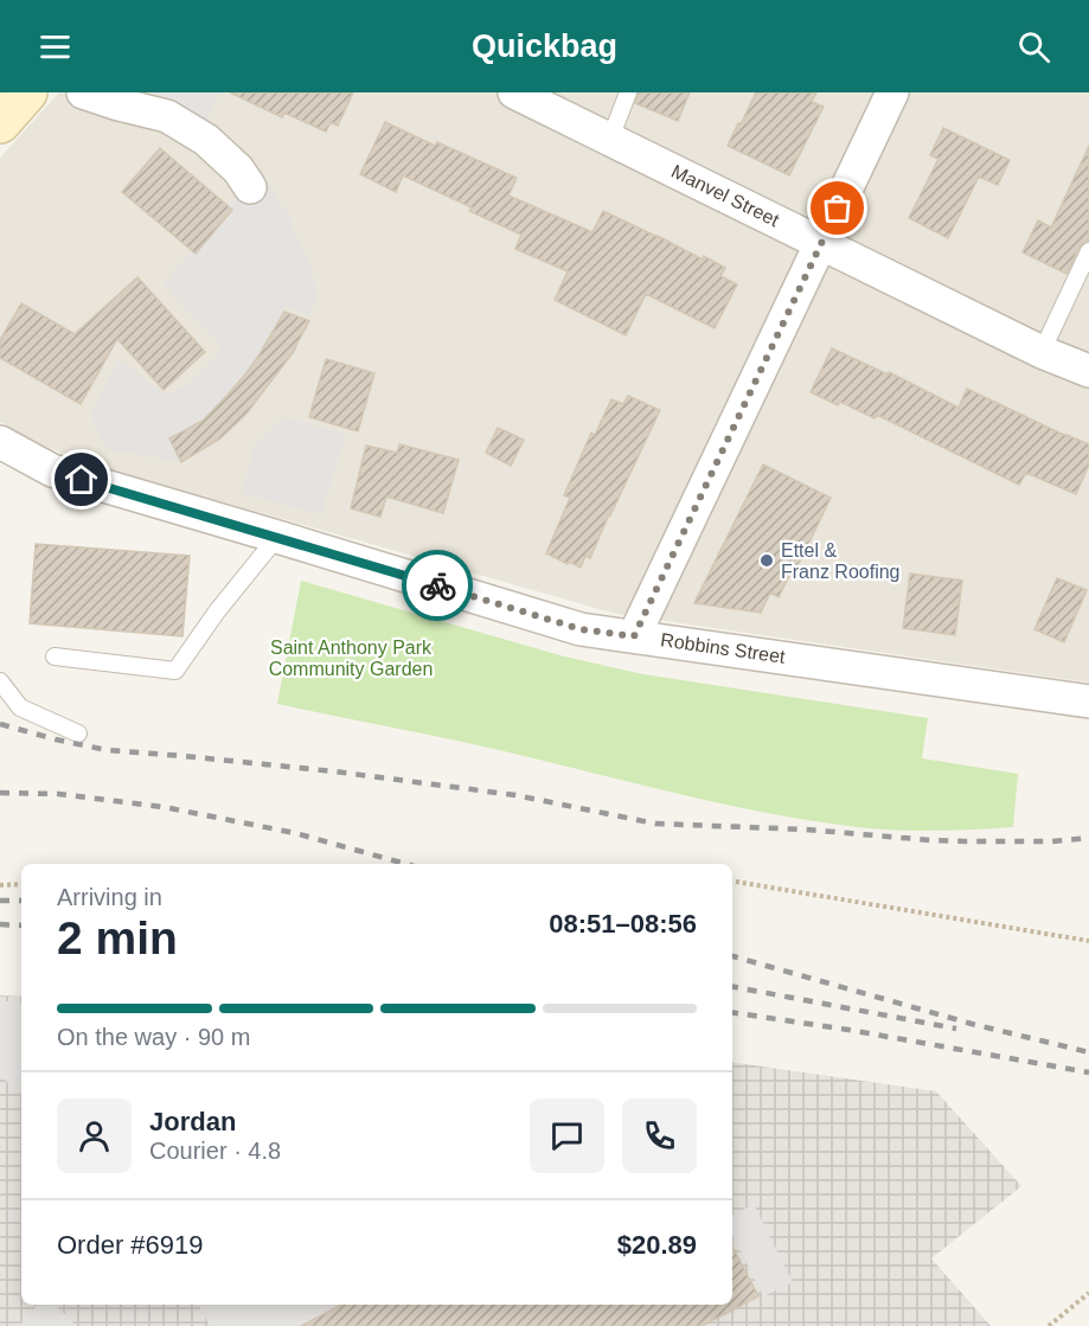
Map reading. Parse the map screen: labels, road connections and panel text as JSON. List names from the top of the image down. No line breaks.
{"streets":{"street":["Manvel Street","Robbins Street"]},"parks":["Saint Anthony Park Community Garden"],"places":["Ettel & Franz Roofing"],"page":{"header":"Quickbag","heading":["2 min","Arriving in","08:51–08:56"],"panel":["Jordan","Courier · 4.8","Order #6919","$20.89"],"bar":"On the way · 90 m"}}
